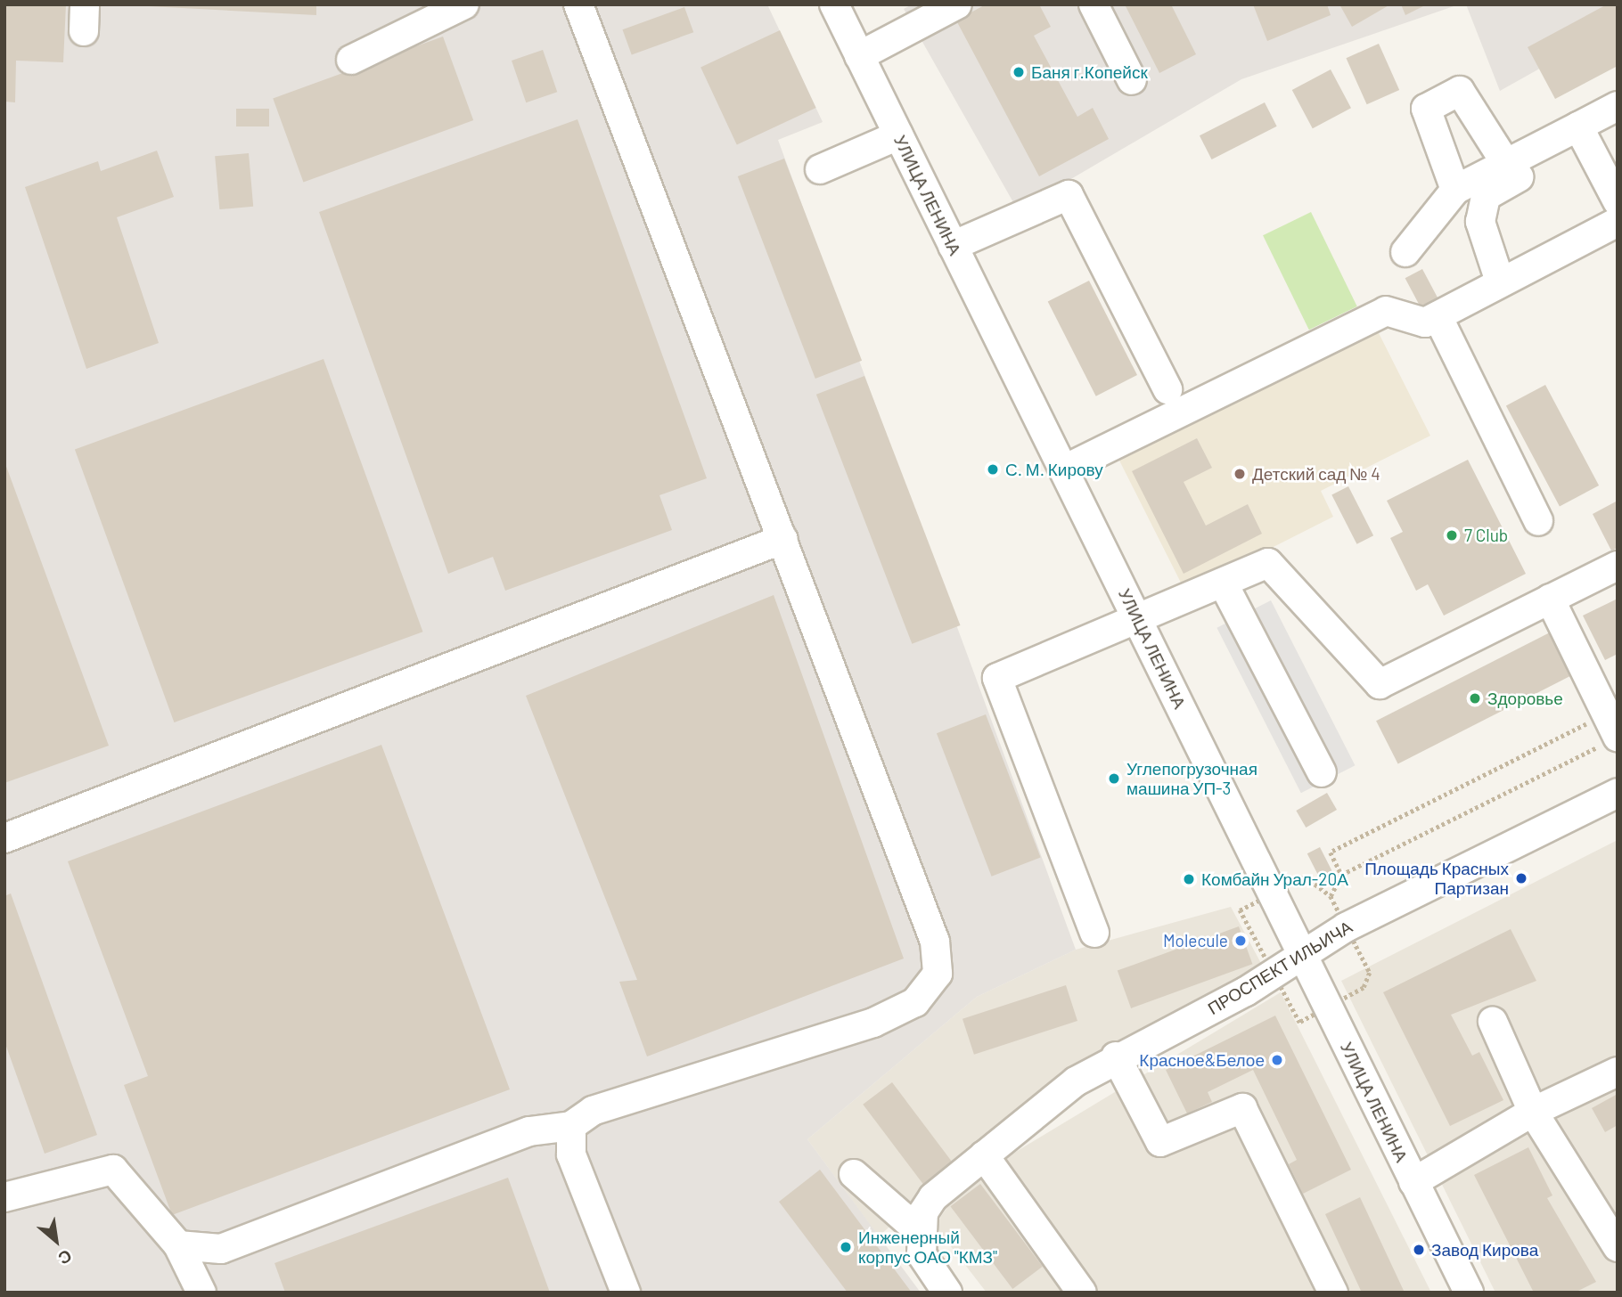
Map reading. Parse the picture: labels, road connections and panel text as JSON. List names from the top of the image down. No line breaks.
{"streets":{"street":["УЛИЦА ЛЕНИНА","ПРОСПЕКТ ИЛЬИЧА"]},"crossings":[["УЛИЦА ЛЕНИНА","ПРОСПЕКТ ИЛЬИЧА"]],"places":["Баня г.Копейск","С. М. Кирову","Детский сад № 4","7 Club","Здоровье","Углепогрузочная машина УП-3","Площадь Красных Партизан","Комбайн Урал-20А","Molecule","Красное&Белое","Инженерный корпус ОАО \"КМЗ\"","Завод Кирова"],"north":"bottom right"}
